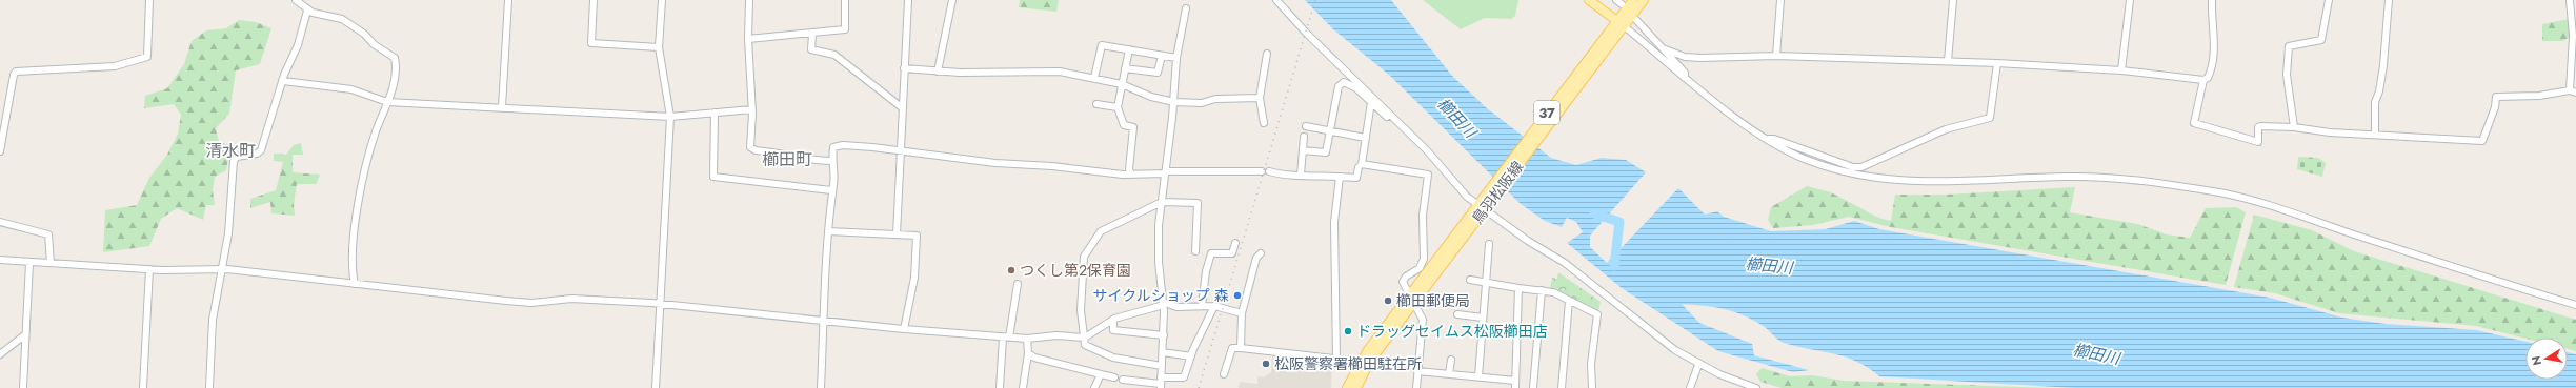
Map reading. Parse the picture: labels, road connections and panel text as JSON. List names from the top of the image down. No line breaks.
{"streets":{"main road":["37","鳥羽松阪線"]},"districts":["清水町","櫛田町"],"water":["櫛田川"],"places":["つくし第２保育園","サイクルショップ 森","櫛田郵便局","ドラッグセイムス松阪櫛田店","松阪警察署櫛田駐在所"],"north":"left"}
